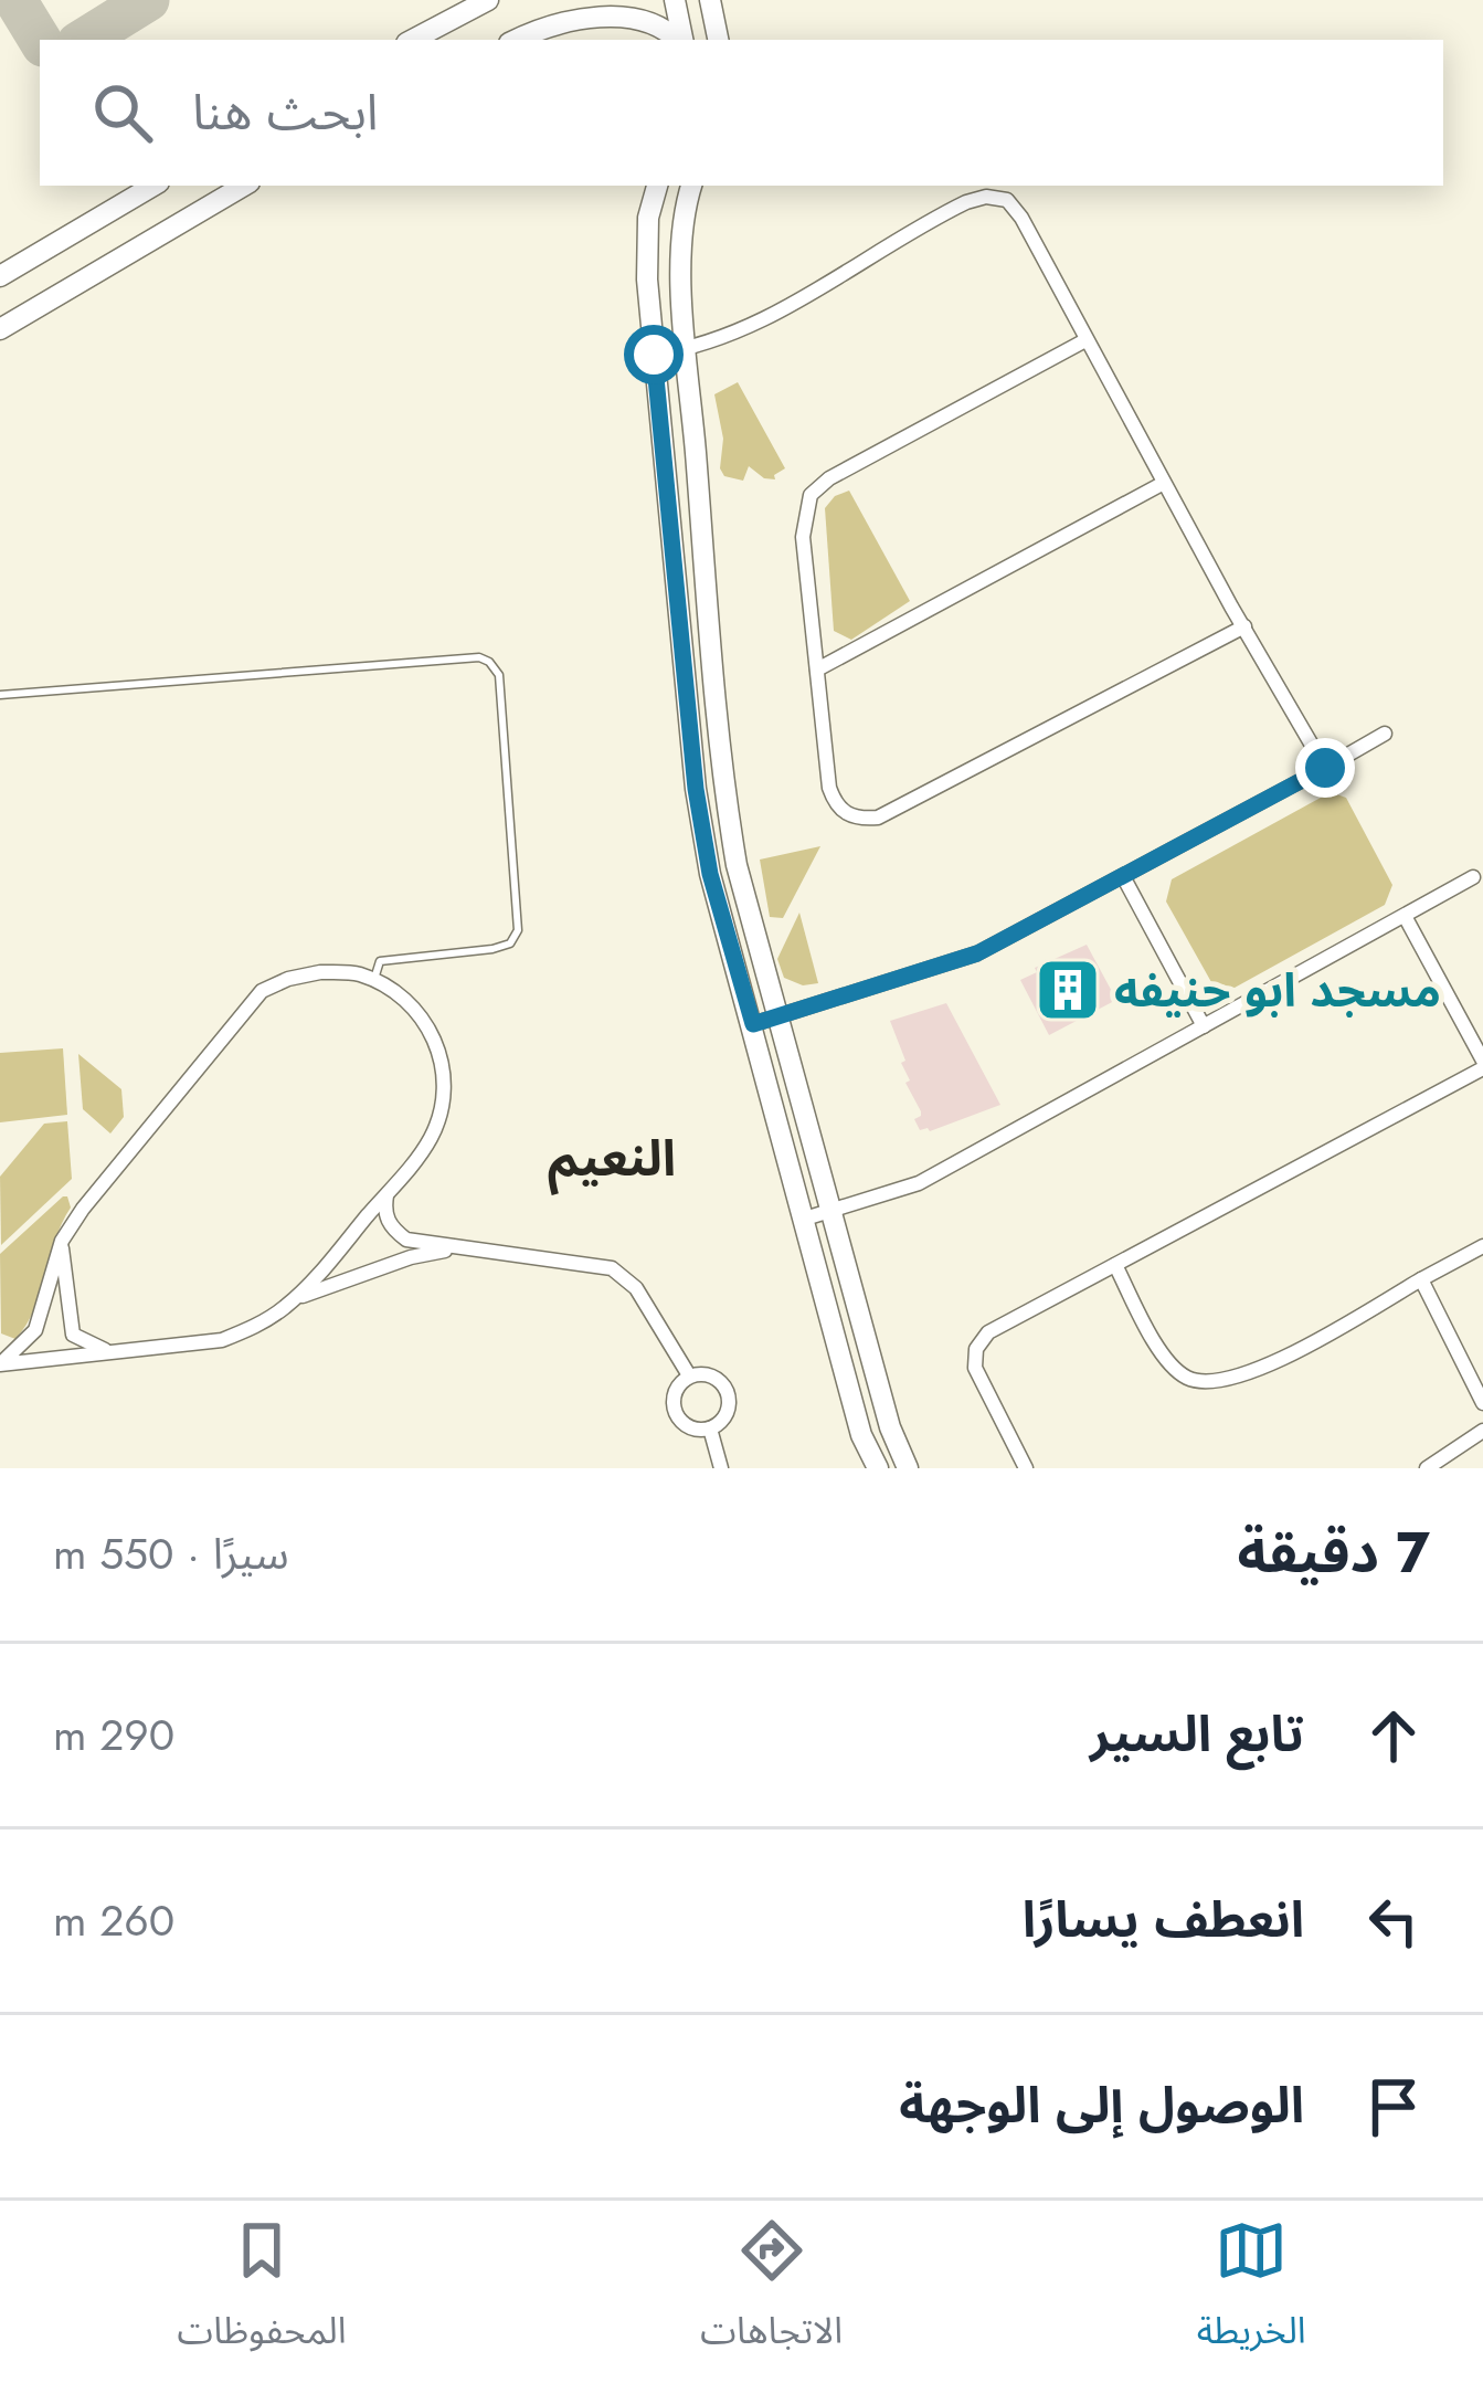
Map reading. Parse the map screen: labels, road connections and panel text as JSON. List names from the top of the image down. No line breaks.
{"districts":["النعيم"],"places":{"building":["مسجد ابو حنيفه"]},"page":{"search":"ابحث هنا","heading":["7 دقيقة","سيرًا · 550 m"],"list":[["تابع السير","290 m"],["انعطف يسارًا","260 m"],"الوصول إلى الوجهة"],"nav":["الخريطة","الاتجاهات","المحفوظات"]}}
